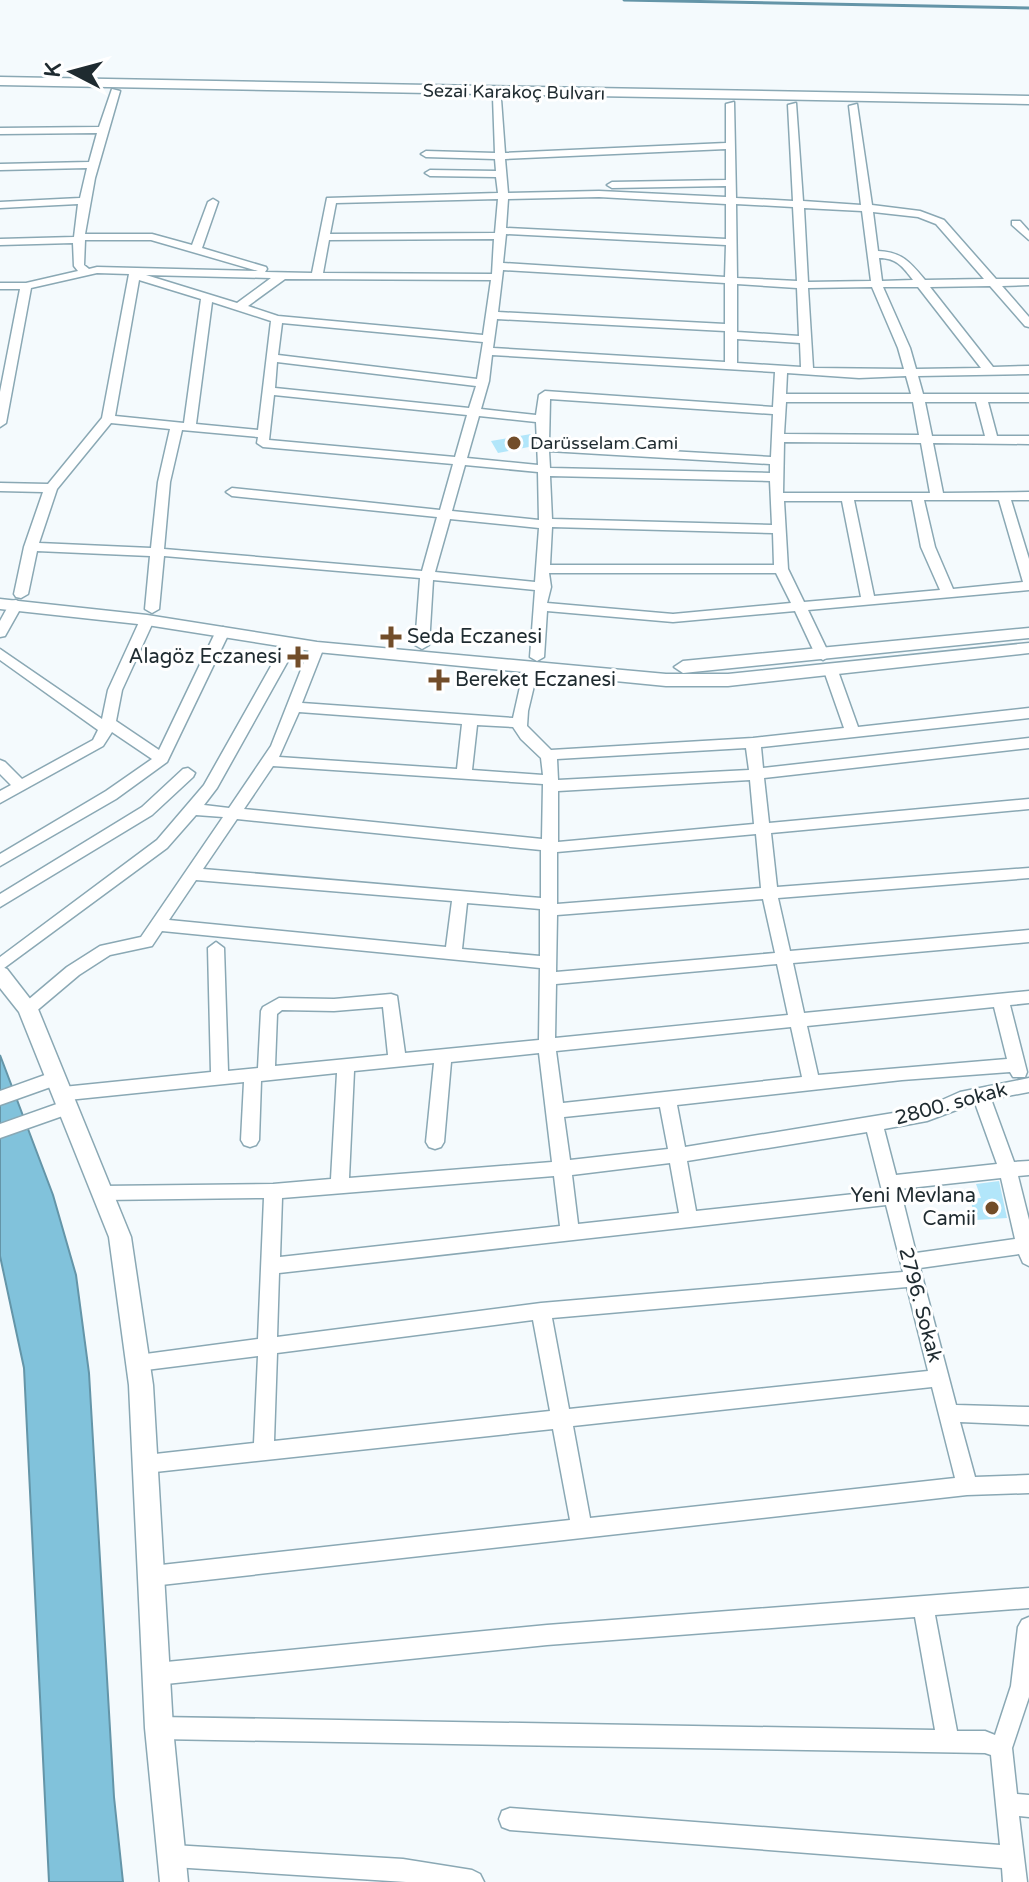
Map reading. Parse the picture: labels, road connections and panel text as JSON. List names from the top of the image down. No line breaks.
{"streets":{"main road":["Sezai Karakoç Bulvarı"],"street":["2800. sokak","2796. Sokak"]},"crossings":[["2800. sokak","2796. Sokak"]],"places":{"other":["Darüsselam Cami","Yeni Mevlana Camii"],"health":["Seda Eczanesi","Alagöz Eczanesi","Bereket Eczanesi"]},"north":"left"}
